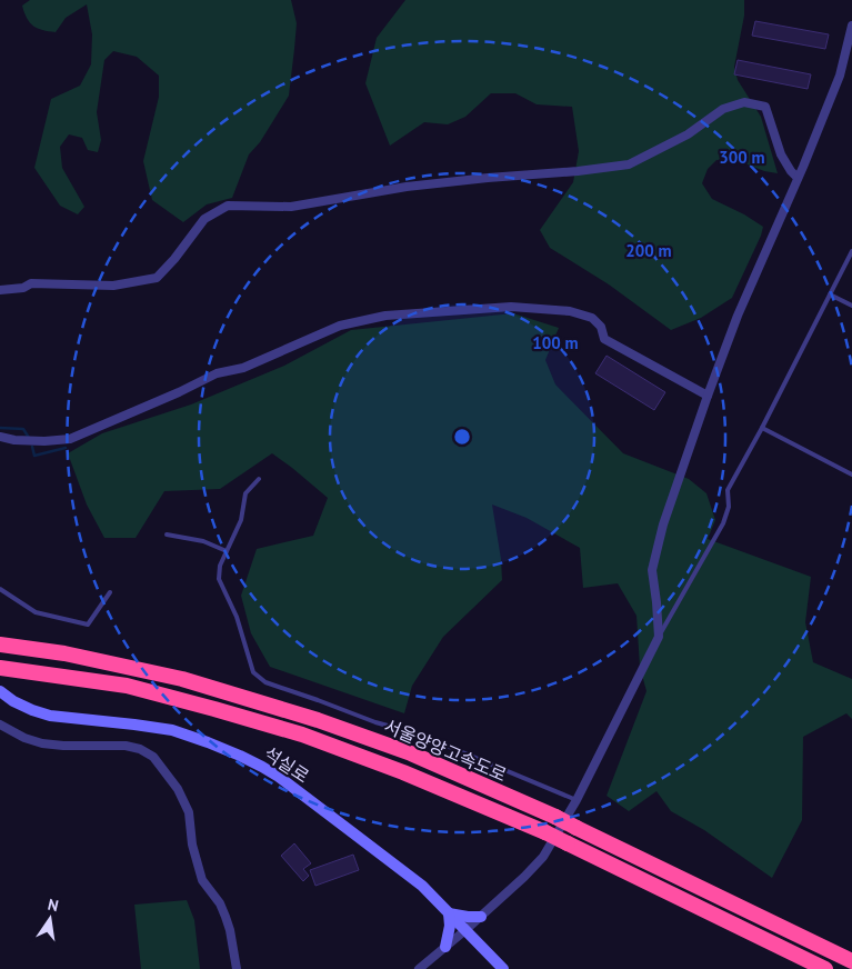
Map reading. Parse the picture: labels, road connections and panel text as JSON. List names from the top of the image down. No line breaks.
{"streets":{"highway":["서울양양고속도로"],"main road":["석실로"]},"north":"top","rings":["300 m","200 m","100 m"]}
